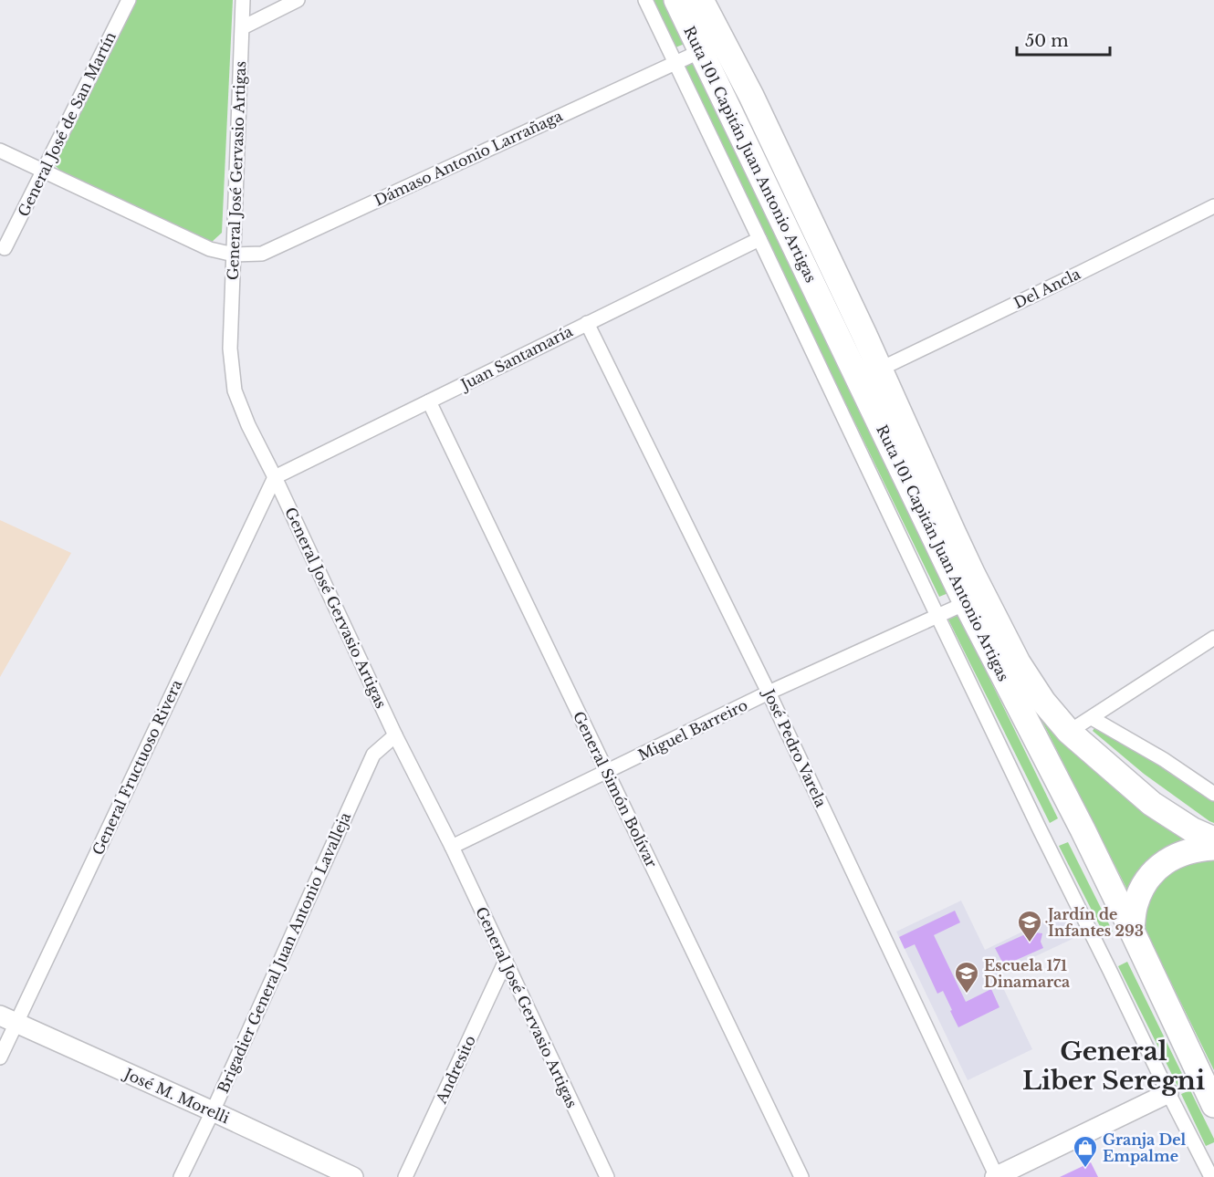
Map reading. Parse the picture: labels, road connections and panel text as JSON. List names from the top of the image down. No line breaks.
{"streets":{"highway":["Ruta 101 Capitán Juan Antonio Artigas"],"street":["General José de San Martín","Dámaso Antonio Larrañaga","General José Gervasio Artigas","Del Ancla","Juan Santamaría","Miguel Barreiro","José Pedro Varela","General Fructuoso Rivera","General Simón Bolívar","Brigadier General Juan Antonio Lavalleja","Andresito","José M. Morelli"]},"crossings":[["General José de San Martín","Dámaso Antonio Larrañaga"],["Ruta 101 Capitán Juan Antonio Artigas","Dámaso Antonio Larrañaga"],["Ruta 101 Capitán Juan Antonio Artigas","Del Ancla"],["Ruta 101 Capitán Juan Antonio Artigas","Miguel Barreiro"],["Dámaso Antonio Larrañaga","General José Gervasio Artigas"],["General José Gervasio Artigas","Juan Santamaría"],["General José Gervasio Artigas","Miguel Barreiro"],["General José Gervasio Artigas","General Fructuoso Rivera"],["General José Gervasio Artigas","Brigadier General Juan Antonio Lavalleja"],["General José Gervasio Artigas","Andresito"],["Juan Santamaría","José Pedro Varela"],["Juan Santamaría","General Fructuoso Rivera"],["Juan Santamaría","General Simón Bolívar"],["Miguel Barreiro","José Pedro Varela"],["Miguel Barreiro","General Simón Bolívar"],["General Fructuoso Rivera","José M. Morelli"],["Brigadier General Juan Antonio Lavalleja","José M. Morelli"]],"districts":["General Liber Seregni"],"places":{"school or university":["Jardín de Infantes 293","Escuela 171 Dinamarca"],"shop":["Granja Del Empalme"]},"scale_bar":"50 m"}
